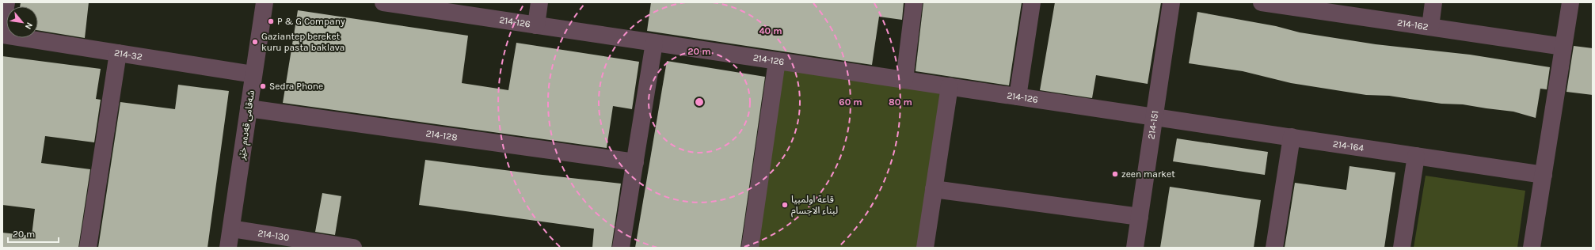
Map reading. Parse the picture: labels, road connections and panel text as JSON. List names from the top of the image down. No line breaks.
{"streets":{"street":["214-126","214-162","214-32","شەقامی قەدەم خێر","214-151","214-128","214-164","214-130"]},"crossings":[["214-126","214-151"],["214-126","214-164"],["214-32","شەقامی قەدەم خێر"],["شەقامی قەدەم خێر","214-128"],["شەقامی قەدەم خێر","214-130"],["214-151","214-164"]],"places":["P & G Company","Gaziantep bereket kuru pasta baklava","Sedra Phone","zeen market","قاعة اولمبيا لبناء الاجسام"],"scale_bar":"20 m","north":"bottom right","rings":["40 m","20 m","60 m","80 m"]}
